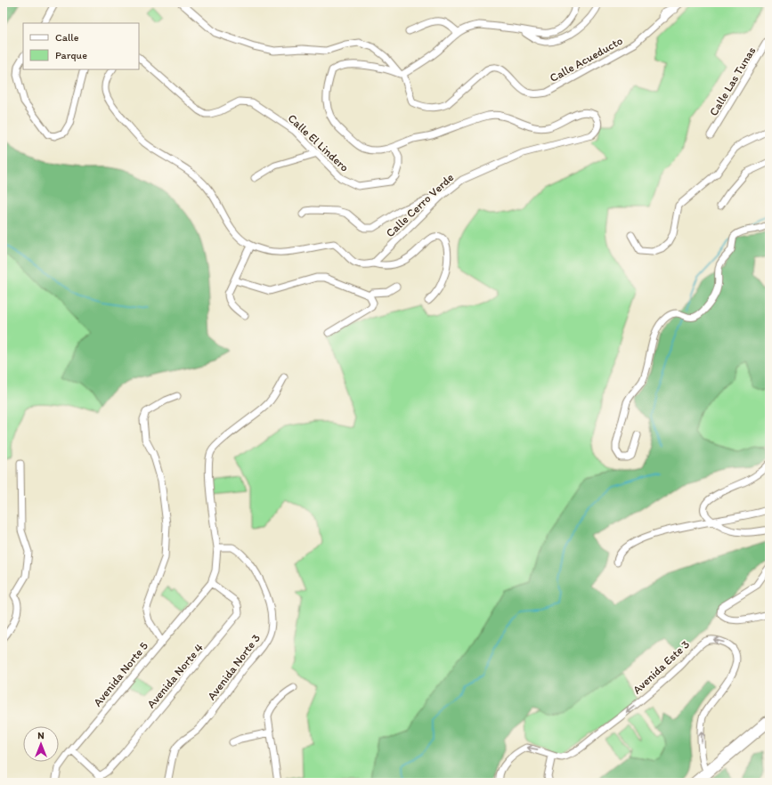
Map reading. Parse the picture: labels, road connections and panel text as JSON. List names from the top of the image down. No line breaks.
{"streets":{"street":["Calle Acueducto","Calle Las Tunas","Calle El Lindero","Calle Cerro Verde","Avenida Norte 3","Avenida Este 3","Avenida Norte 5","Avenida Norte 4"]},"crossings":[["Calle Acueducto","Calle Cerro Verde"],["Calle El Lindero","Calle Cerro Verde"],["Avenida Norte 5","Avenida Norte 4"]],"legend":["Calle","Parque"],"north":"top"}
